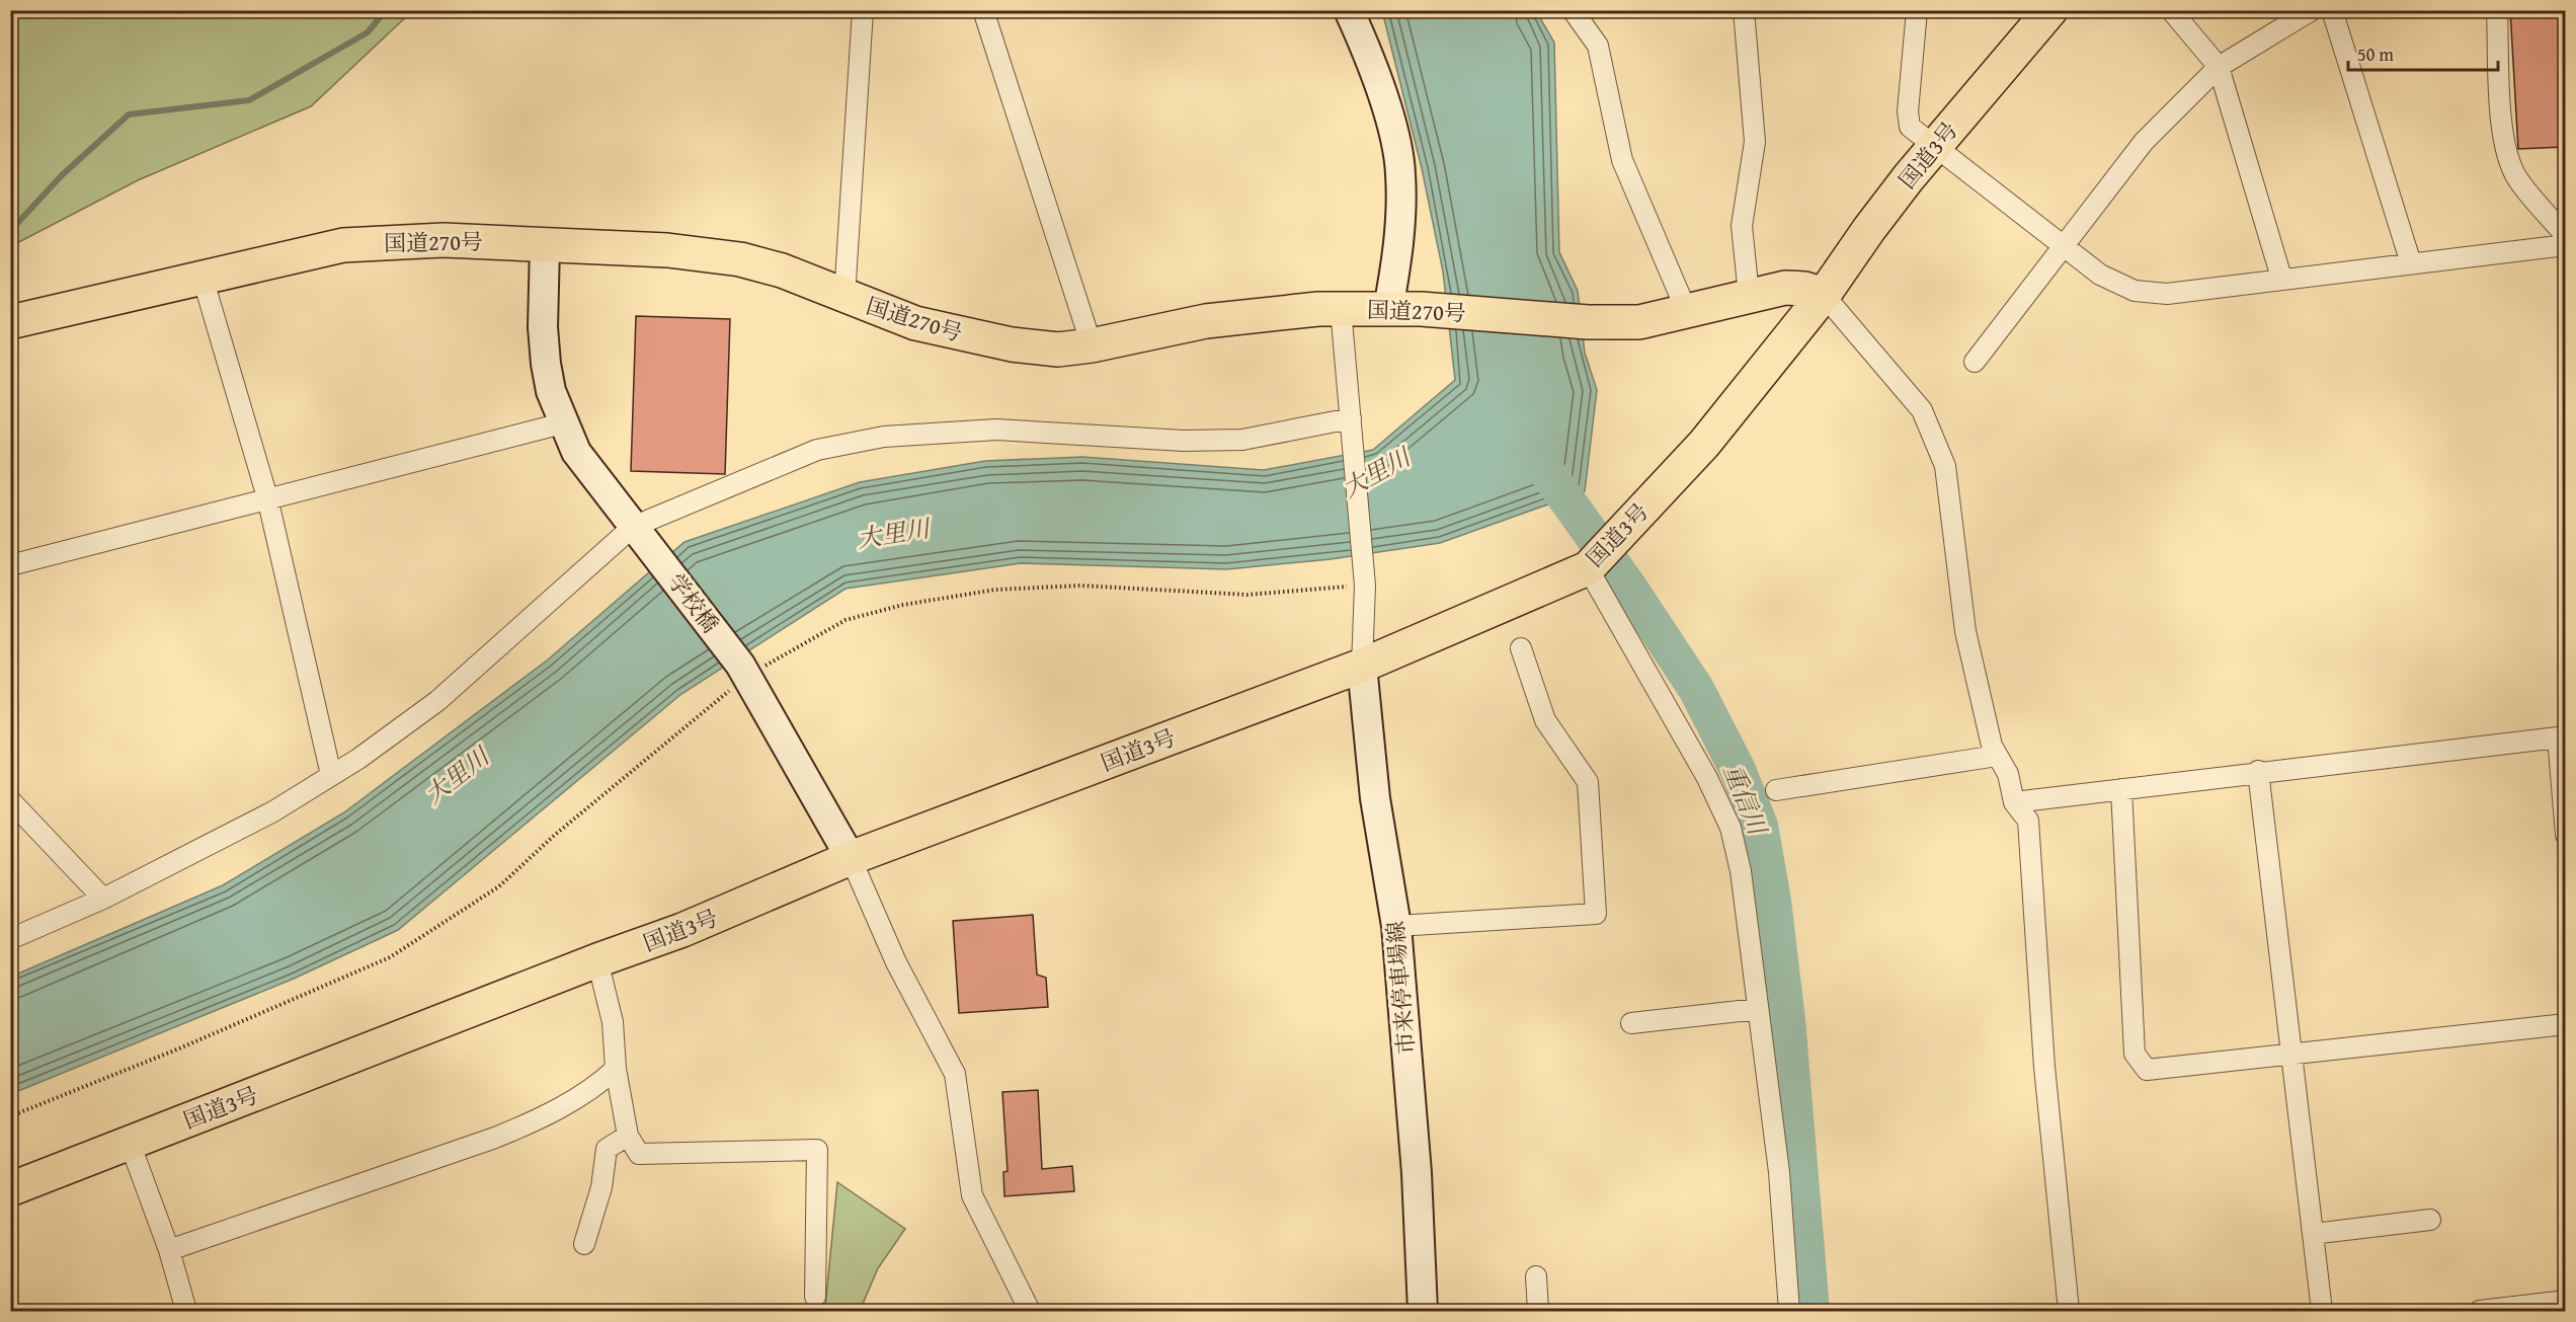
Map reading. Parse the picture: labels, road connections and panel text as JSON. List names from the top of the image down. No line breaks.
{"streets":{"highway":["国道3号","国道270号"],"street":["学校橋","市来停車場線"]},"crossings":[["国道3号","国道270号"],["国道3号","学校橋"],["国道3号","市来停車場線"],["国道270号","学校橋"]],"water":["大里川","重信川"],"scale_bar":"50 m"}
